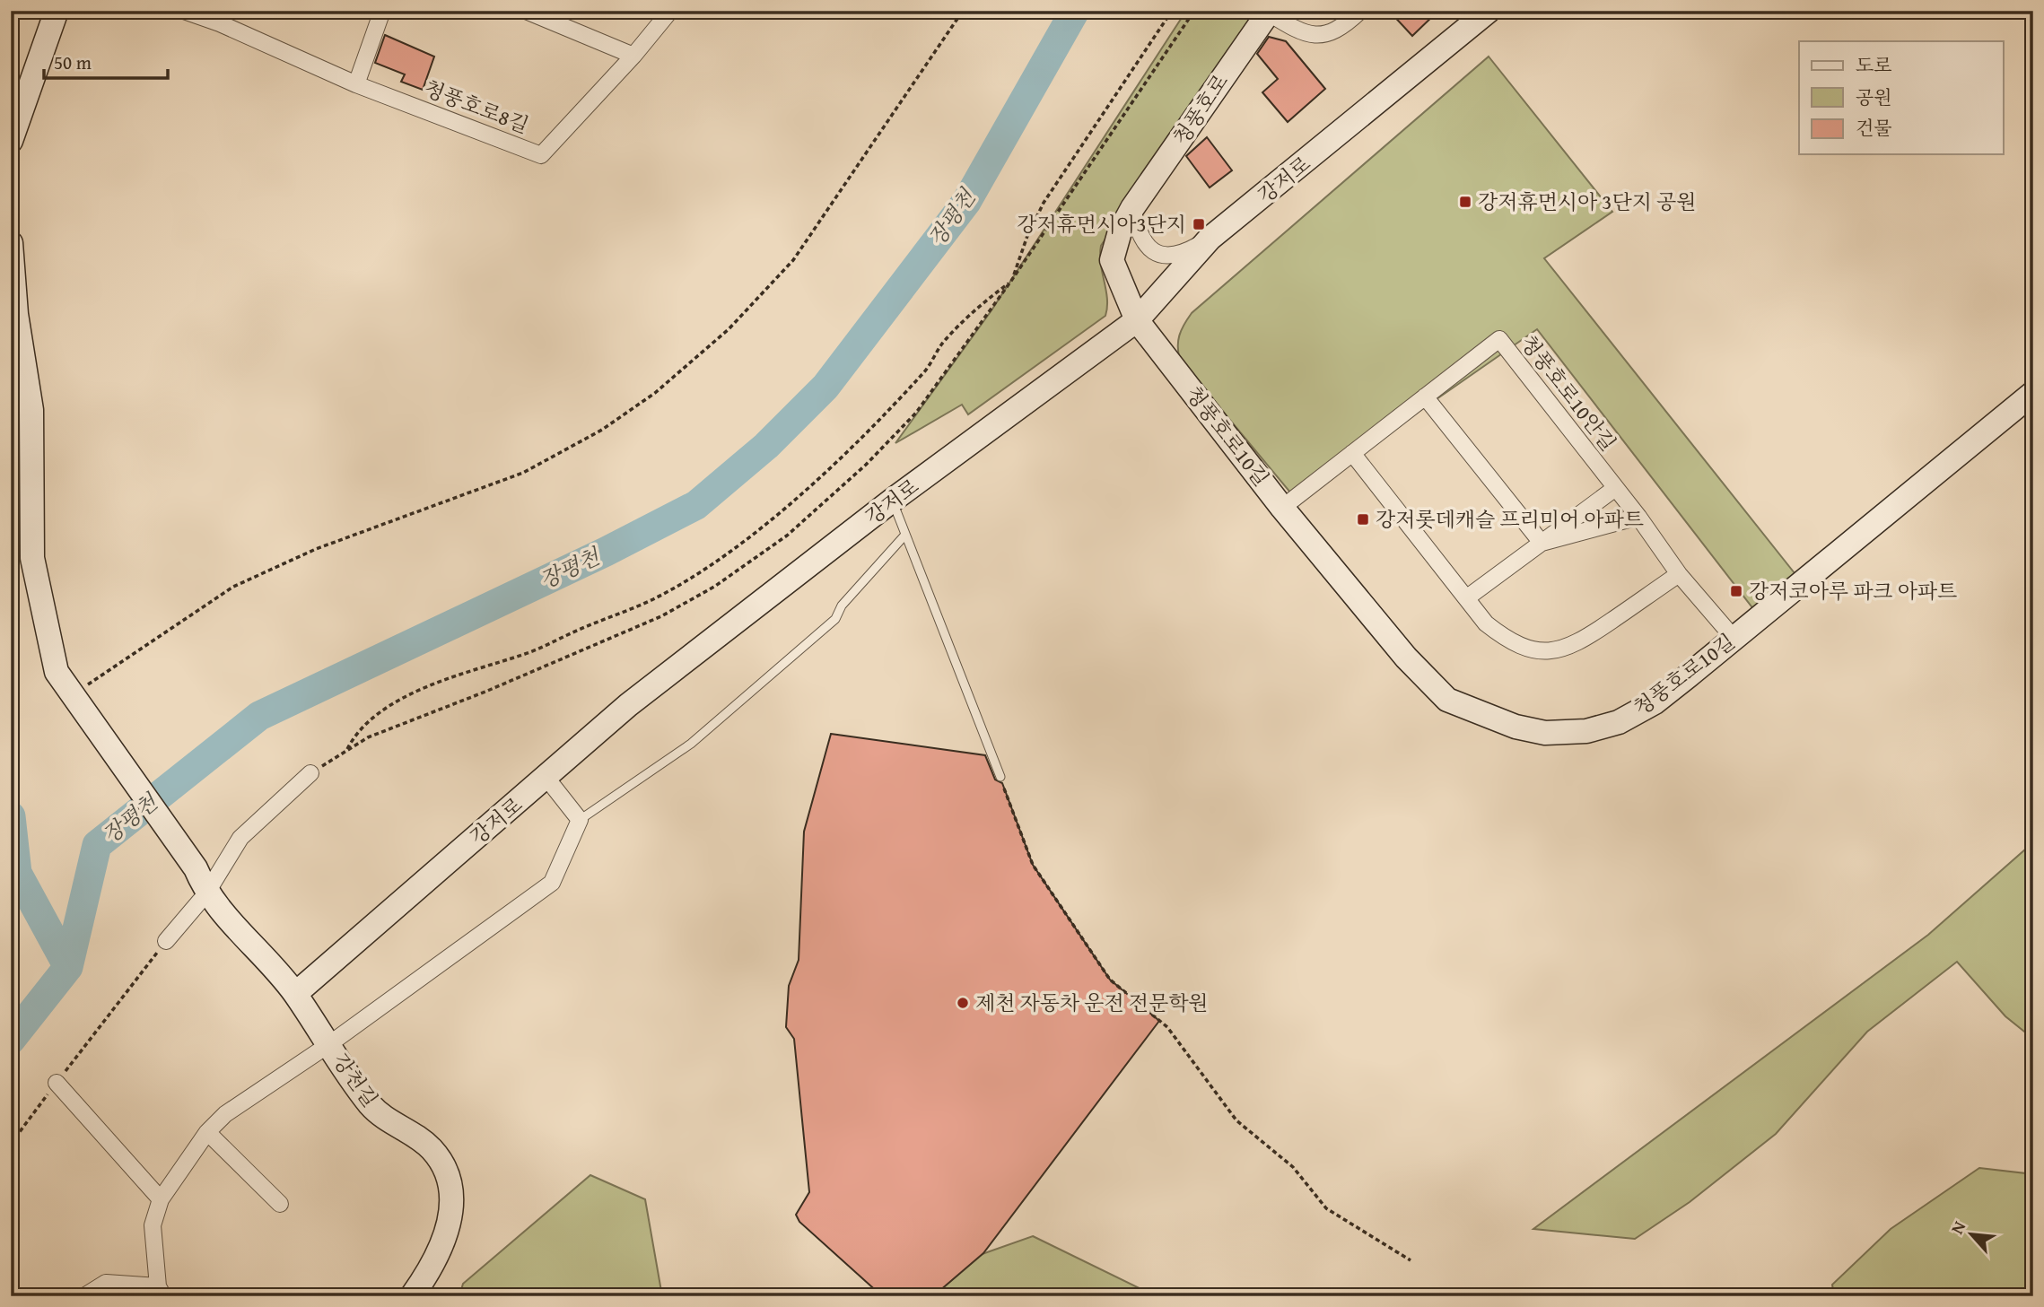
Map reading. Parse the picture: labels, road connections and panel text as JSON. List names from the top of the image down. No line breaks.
{"streets":{"street":["청풍호로8길","청풍호로","강저로","청풍호로10안길","청풍호로10길","강천길"]},"crossings":[["청풍호로","강저로"],["청풍호로","청풍호로10길"],["강저로","청풍호로10길"],["강저로","강천길"],["청풍호로10안길","청풍호로10길"]],"water":["장평천"],"places":{"transit":["강저휴먼시아 3단지 공원","강저휴먼시아3단지","강저롯데캐슬 프리미어 아파트","강저코아루 파크 아파트"],"other":["제천 자동차 운전 전문학원"]},"legend":["도로","공원","건물"],"scale_bar":"50 m","north":"top left"}
